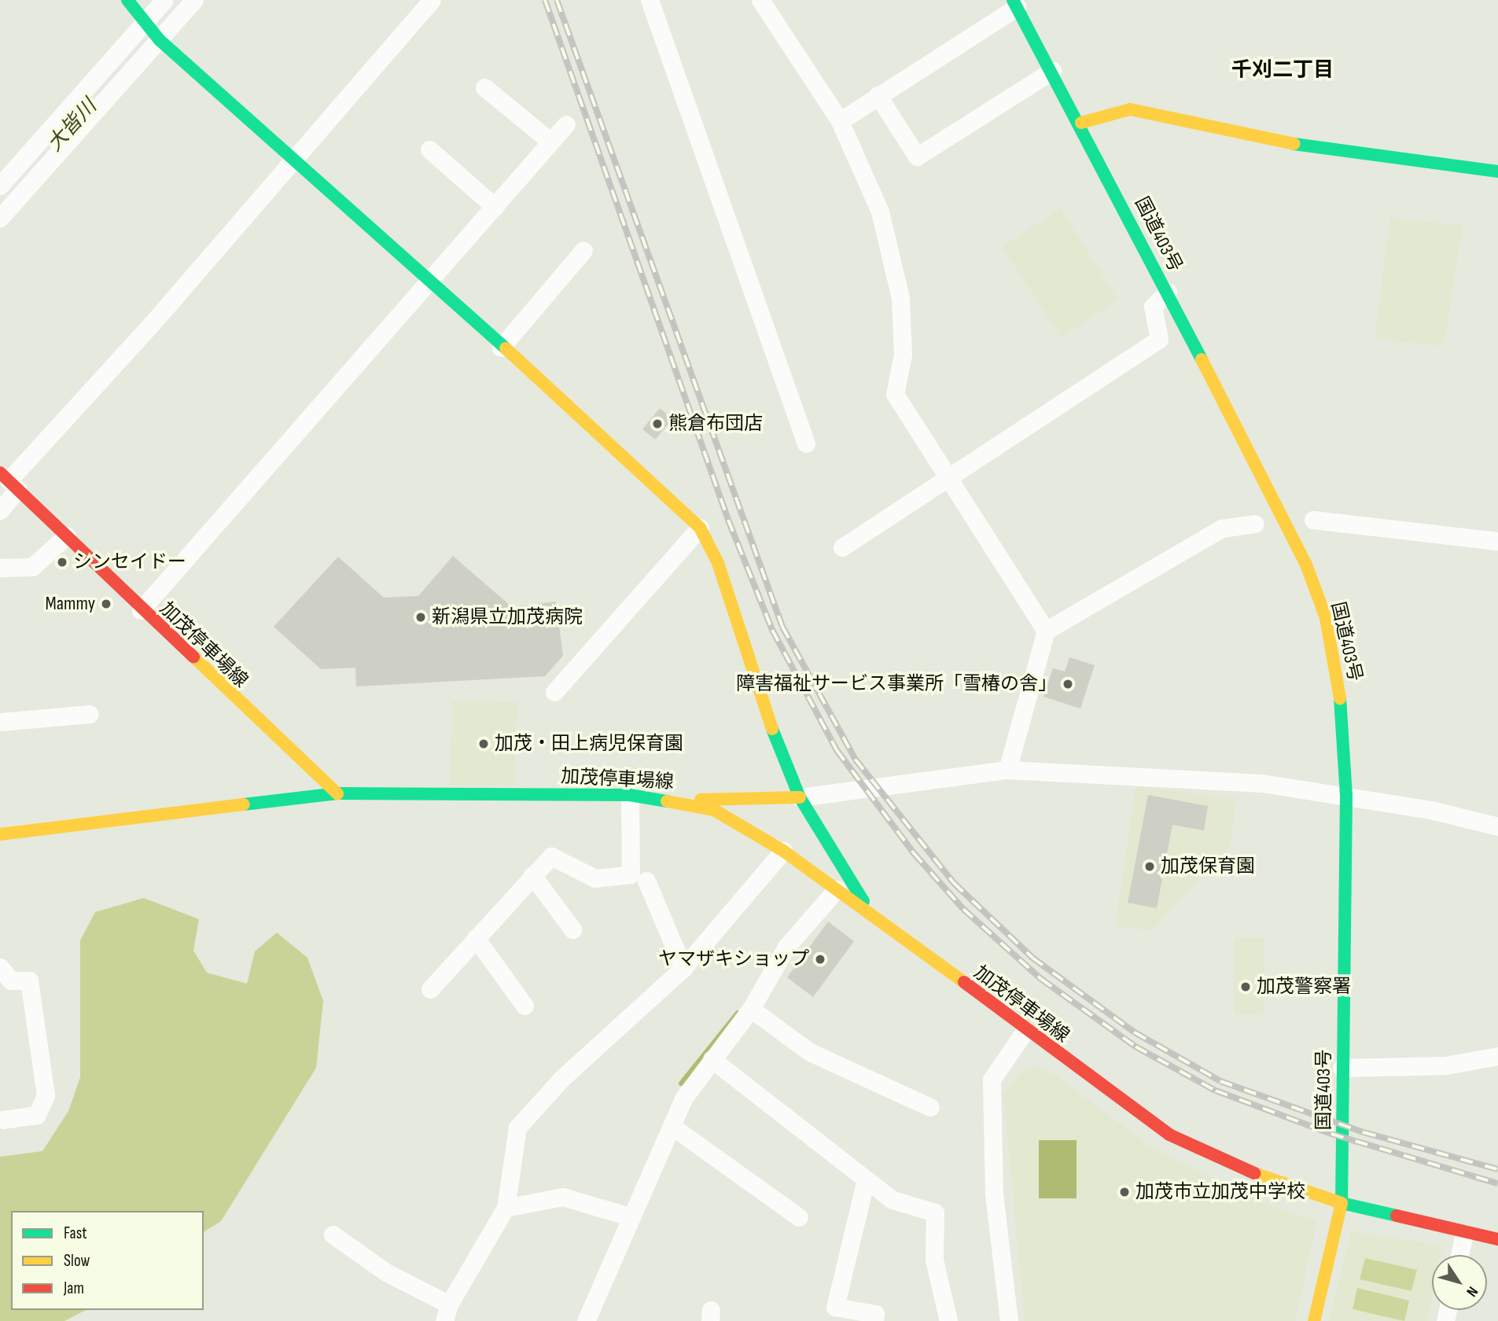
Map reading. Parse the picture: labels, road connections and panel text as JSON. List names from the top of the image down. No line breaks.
{"streets":{"main road":["国道403号","加茂停車場線"]},"crossings":[["国道403号","加茂停車場線"]],"districts":["千刈二丁目"],"water":["大皆川"],"places":["熊倉布団店","シンセイドー","Mammy","新潟県立加茂病院","障害福祉サービス事業所「雪椿の舎」","加茂・田上病児保育園","加茂保育園","ヤマザキショップ","加茂警察署","加茂市立加茂中学校"],"legend":["Fast","Slow","Jam"],"north":"bottom right"}
